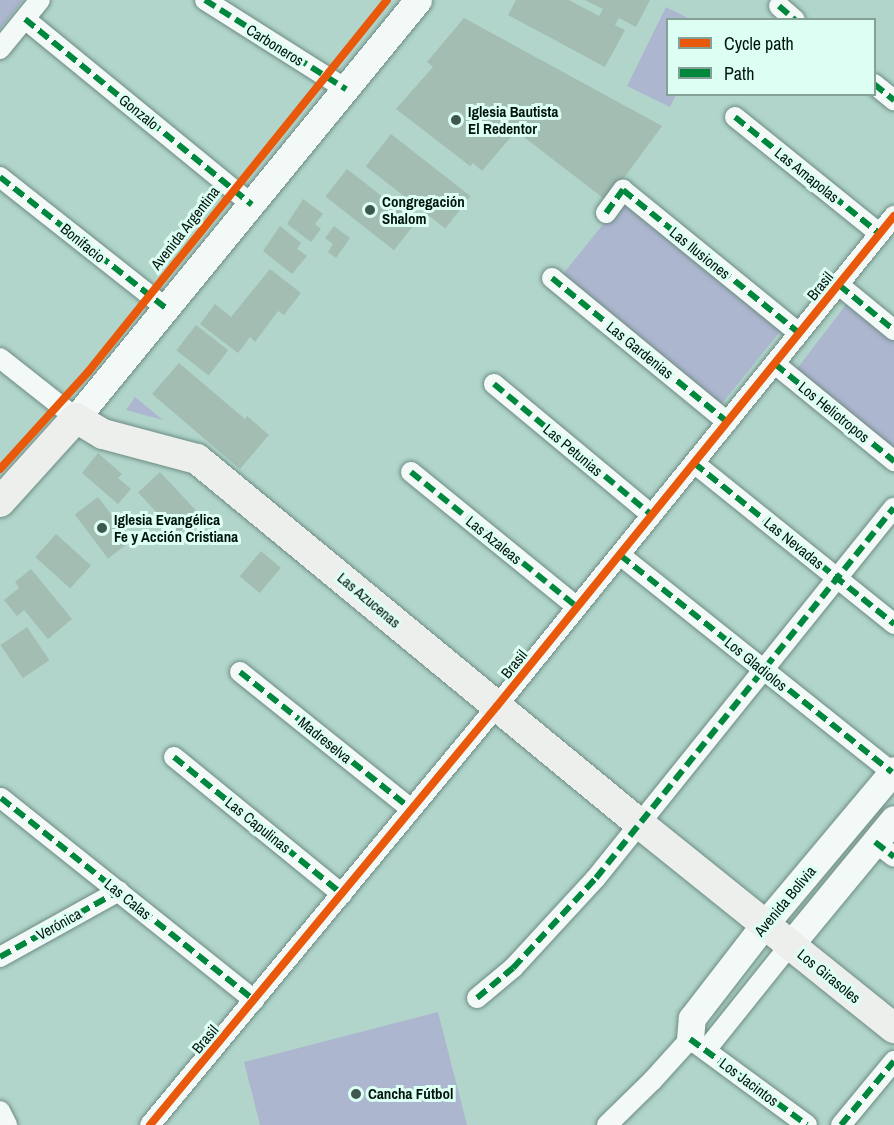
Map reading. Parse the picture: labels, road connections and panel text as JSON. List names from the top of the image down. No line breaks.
{"streets":{"main road":["Las Azucenas","Avenida Bolivia","Los Girasoles"],"street":["Carboneros","Gonzalo","Las Amapolas","Bonifacio","Las Ilusiones","Brasil","Las Gardenias","Los Heliotropos","Las Petunias","Las Azaleas","Las Nevadas","Los Gladiolos","Madreselva","Las Capulinas","Las Calas","Verónica","Los Jacintos"],"cycle path":["Avenida Argentina"]},"crossings":[["Las Amapolas","Brasil"],["Las Ilusiones","Brasil"],["Brasil","Las Gardenias"],["Brasil","Los Heliotropos"],["Brasil","Las Petunias"],["Brasil","Las Azaleas"],["Brasil","Las Nevadas"],["Brasil","Las Azucenas"],["Brasil","Los Gladiolos"],["Brasil","Madreselva"],["Brasil","Las Capulinas"],["Brasil","Las Calas"],["Las Azucenas","Avenida Bolivia"],["Las Azucenas","Los Girasoles"],["Los Gladiolos","Avenida Bolivia"],["Las Calas","Verónica"],["Avenida Bolivia","Los Girasoles"],["Avenida Bolivia","Los Jacintos"]],"places":["Iglesia Bautista El Redentor","Congregación Shalom","Iglesia Evangélica Fe y Acción Cristiana","Cancha Fútbol"],"legend":["Cycle path","Path"]}
